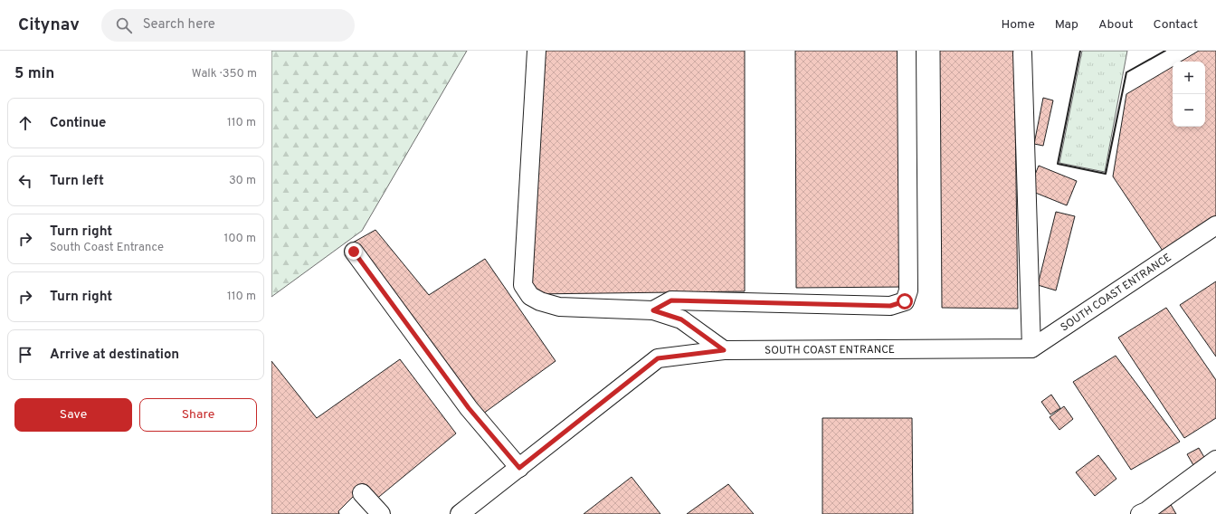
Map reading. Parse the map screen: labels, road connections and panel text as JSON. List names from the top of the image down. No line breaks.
{"streets":{"street":["SOUTH COAST ENTRANCE"]},"page":{"header":"Citynav","search":"Search here","nav":["Home","Map","About","Contact"],"heading":["5 min","Walk · 350 m"],"map_buttons":["+","−"],"list":[["Continue","110 m"],["Turn left","30 m"],["Turn right","South Coast Entrance","100 m"],["Turn right","110 m"],"Arrive at destination"],"buttons":["Save","Share"]}}
